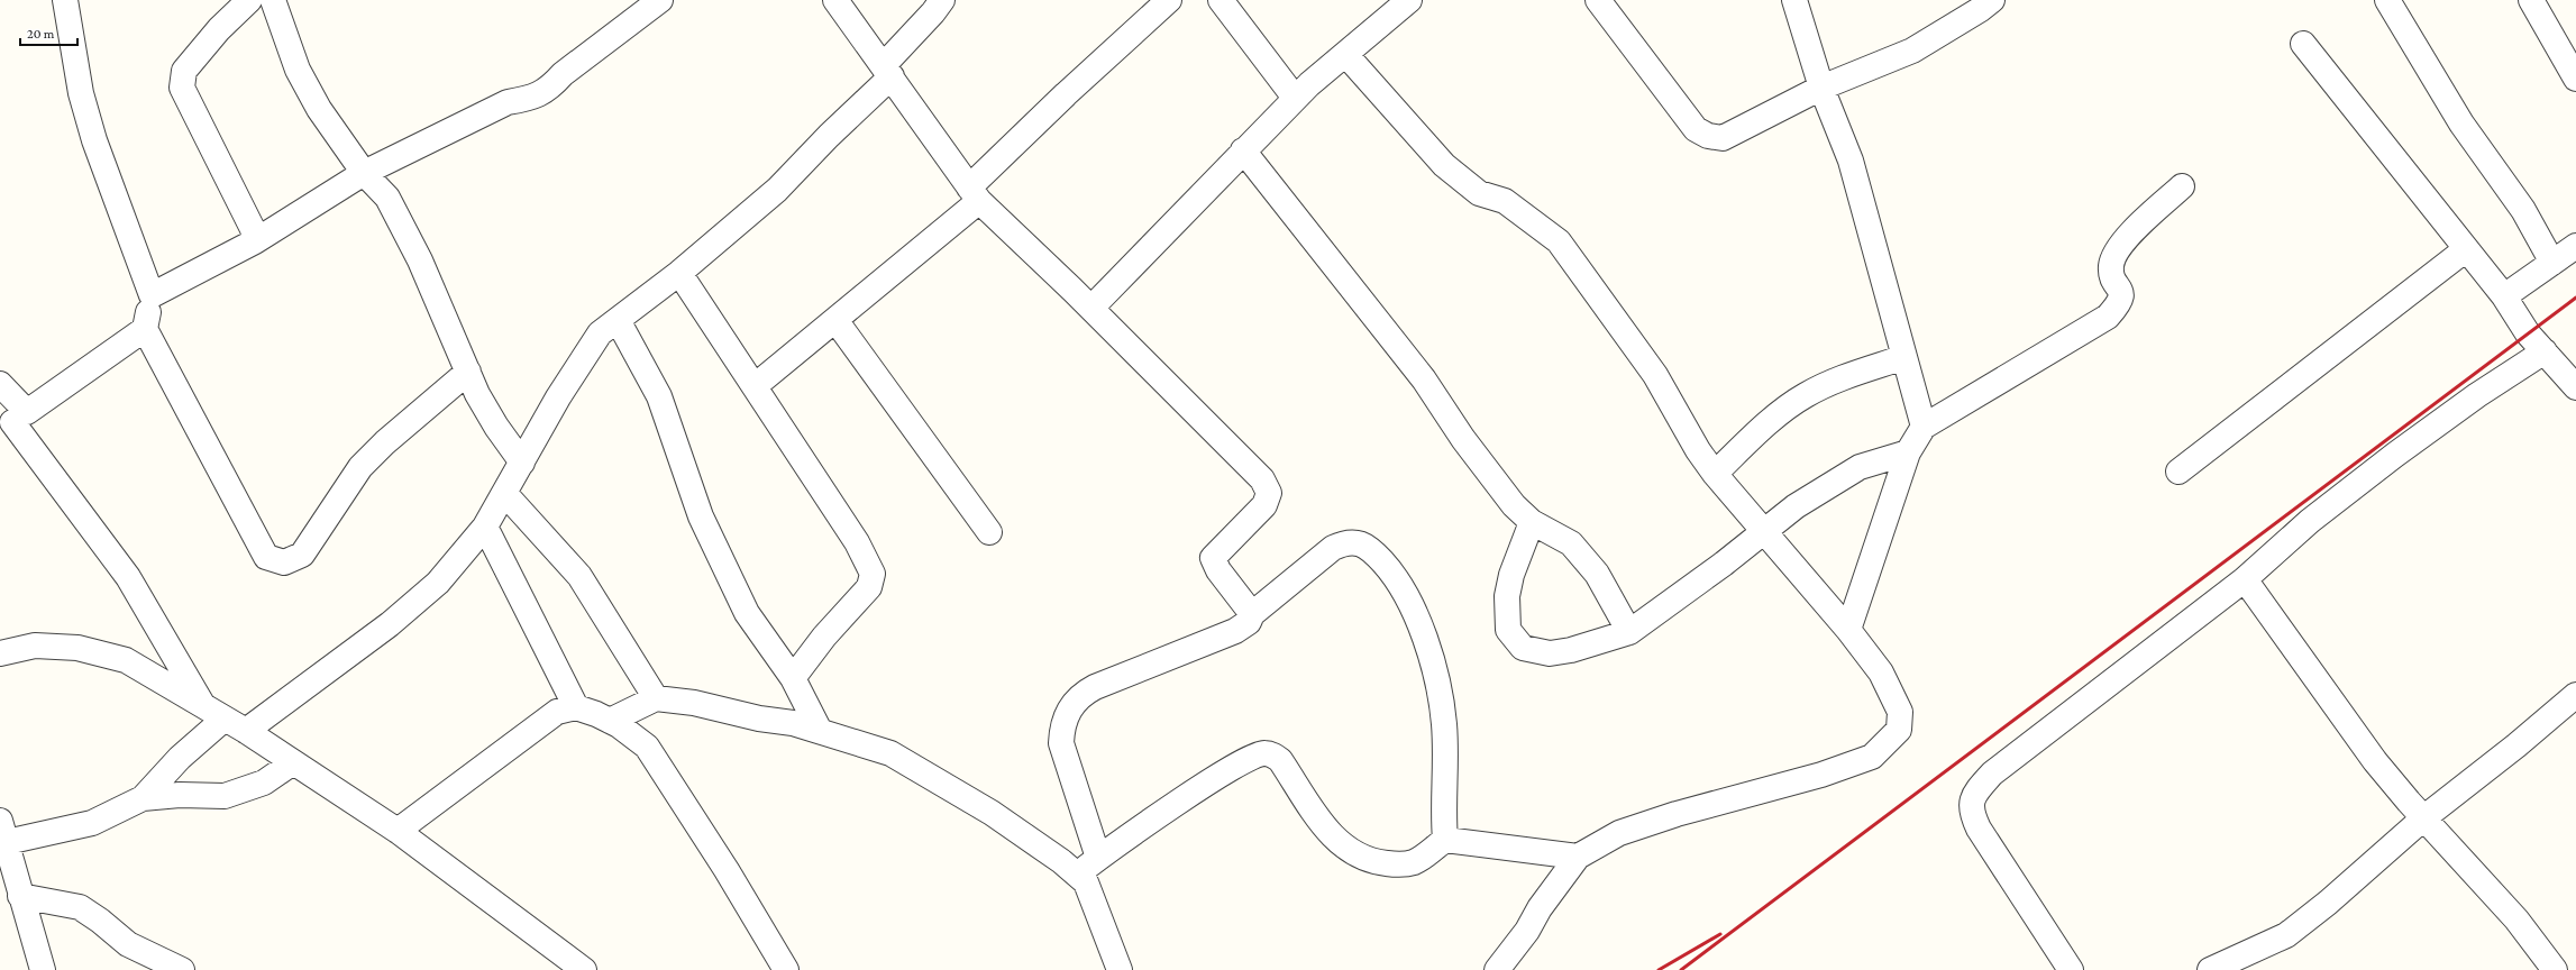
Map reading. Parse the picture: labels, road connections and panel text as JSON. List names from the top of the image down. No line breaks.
{"scale_bar":"20 m"}
